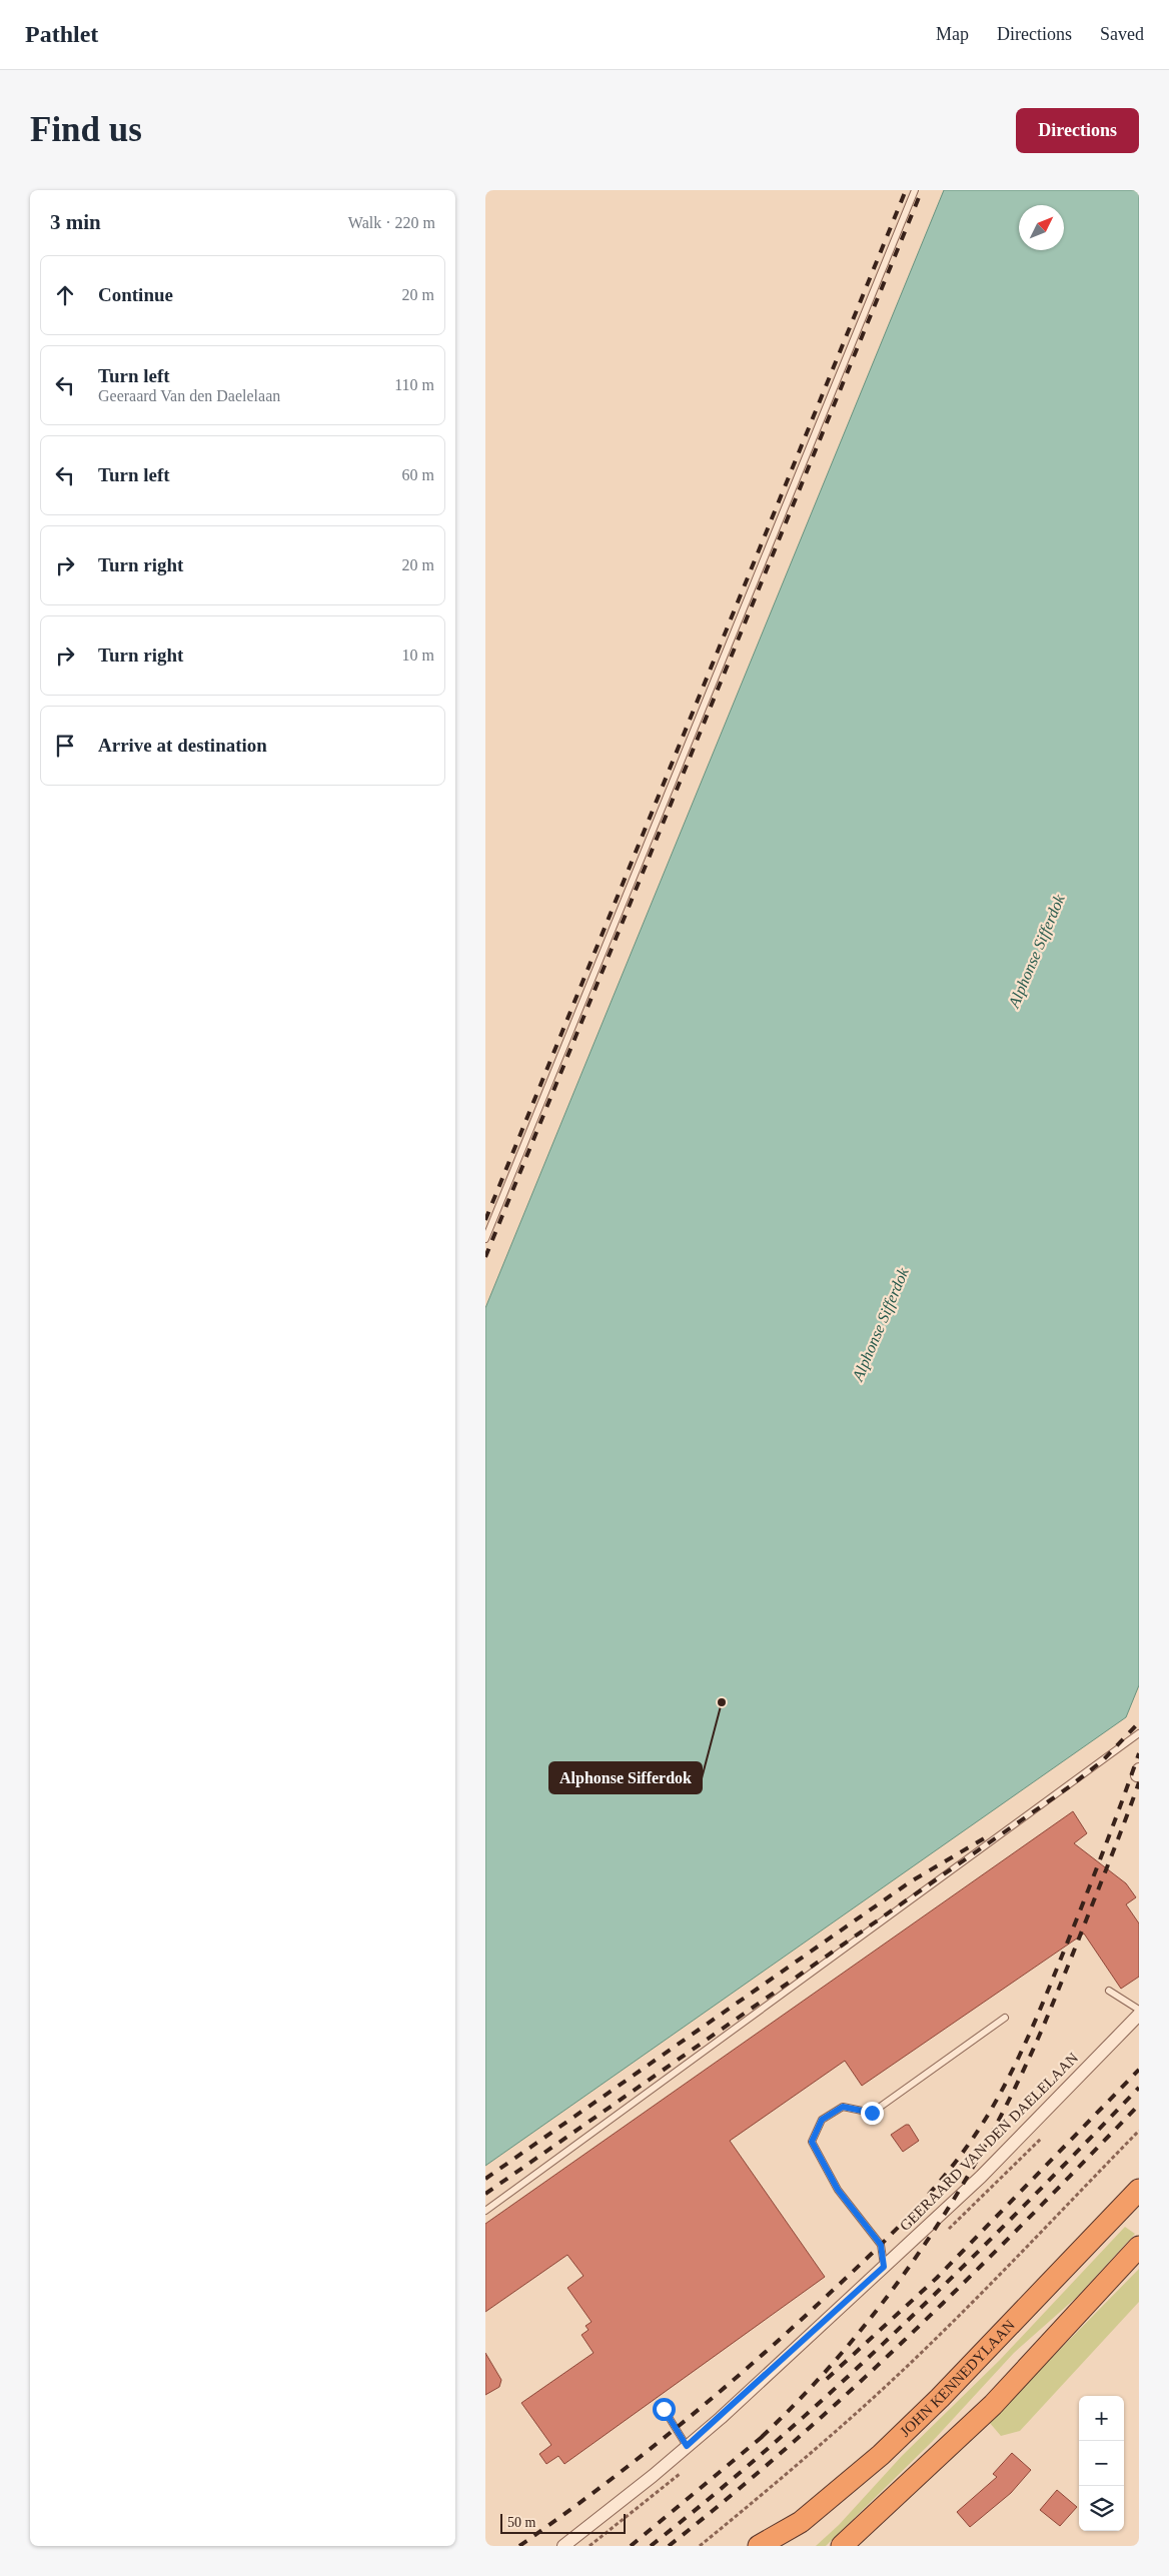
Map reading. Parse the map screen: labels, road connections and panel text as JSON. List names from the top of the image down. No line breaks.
{"streets":{"highway":["JOHN KENNEDYLAAN"],"street":["GEERAARD VAN DEN DAELELAAN"]},"water":["Alphonse Sifferdok"],"places":["Alphonse Sifferdok"],"scale_bar":"50 m","north":"top right","page":{"header":"Pathlet","nav":["Map","Directions","Saved"],"buttons":"Directions","title":"Find us","heading":["3 min","Walk · 220 m"],"list":[["Continue","20 m"],["Turn left","Geeraard Van den Daelelaan","110 m"],["Turn left","60 m"],["Turn right","20 m"],["Turn right","10 m"],"Arrive at destination"],"map_buttons":["+","−"],"scale":"50 m"}}
